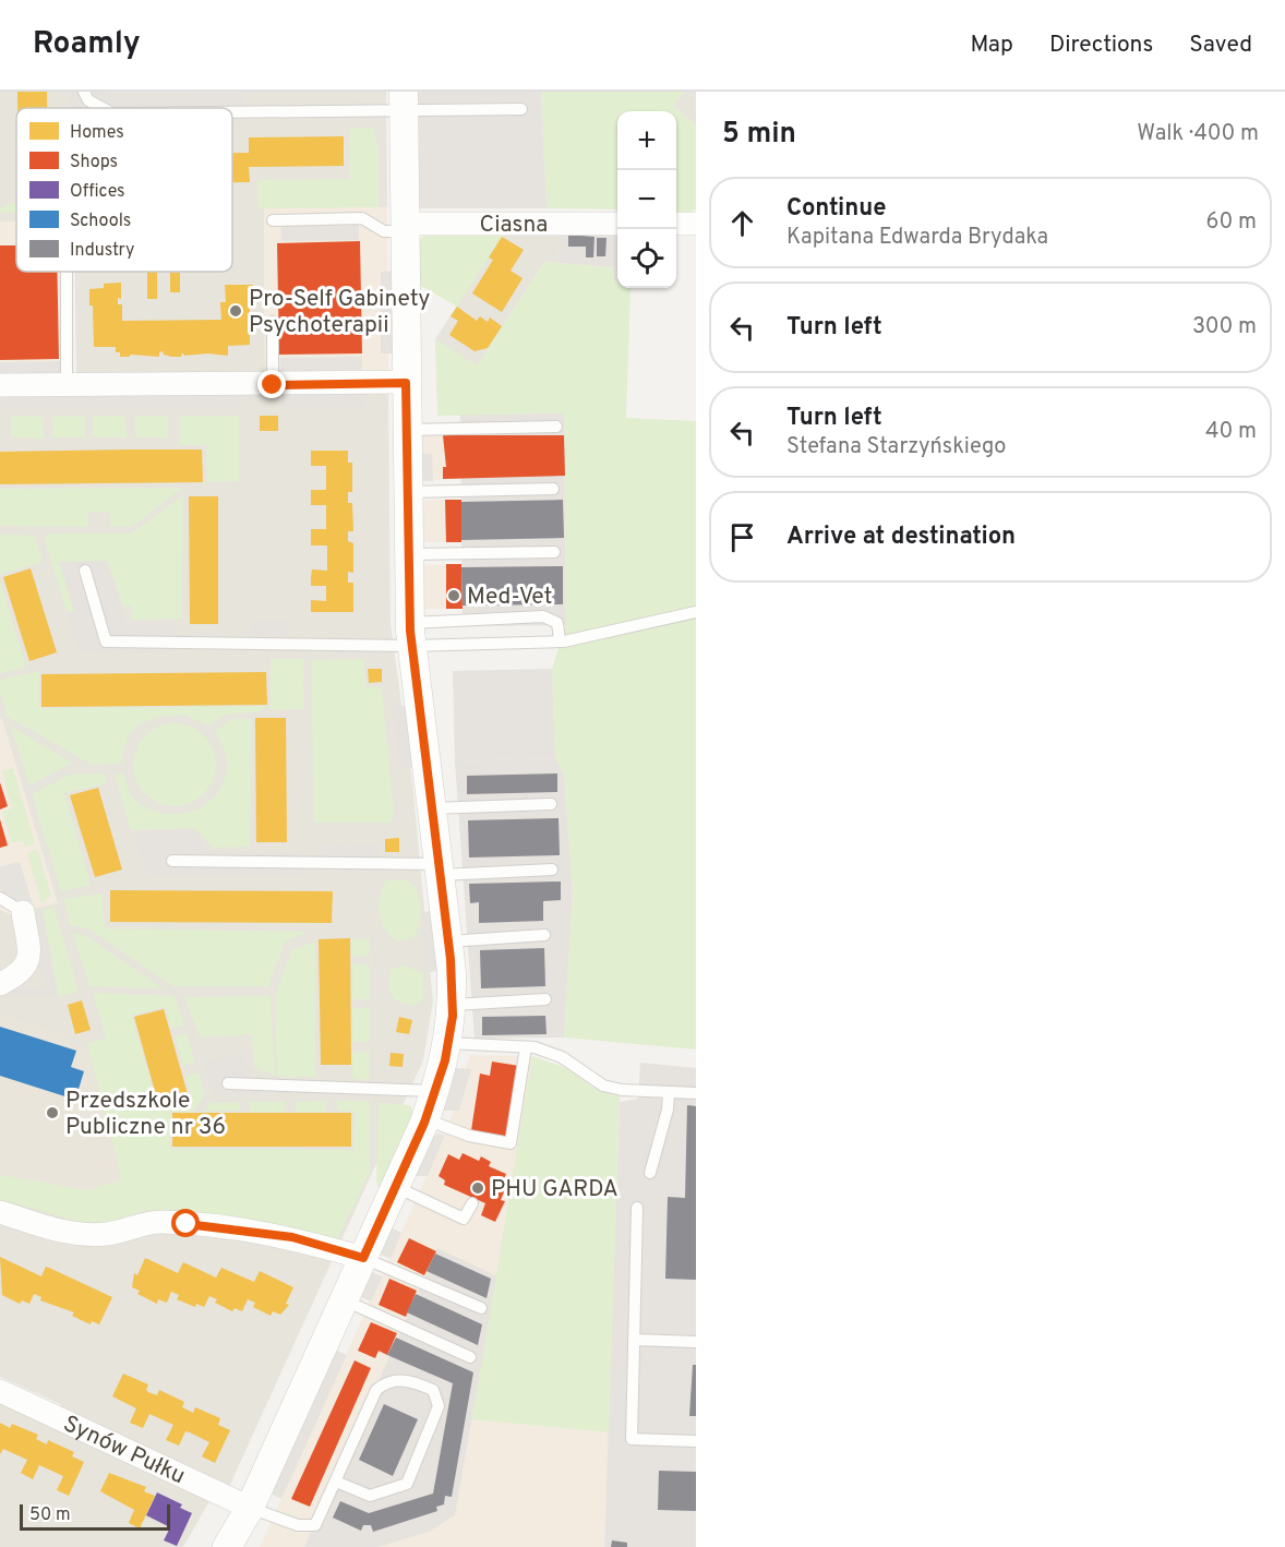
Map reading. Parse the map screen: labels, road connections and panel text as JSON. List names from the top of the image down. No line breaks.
{"streets":{"street":["Ciasna","Synów Pułku"]},"places":["Pro-Self Gabinety Psychoterapii","Med-Vet","Przedszkole Publiczne nr 36","PHU GARDA"],"legend":["Homes","Shops","Offices","Schools","Industry"],"scale_bar":"50 m","page":{"header":"Roamly","nav":["Map","Directions","Saved"],"heading":["5 min","Walk · 400 m"],"map_buttons":["+","−"],"list":[["Continue","Kapitana Edwarda Brydaka","60 m"],["Turn left","300 m"],["Turn left","Stefana Starzyńskiego","40 m"],"Arrive at destination"],"scale":"50 m"}}
